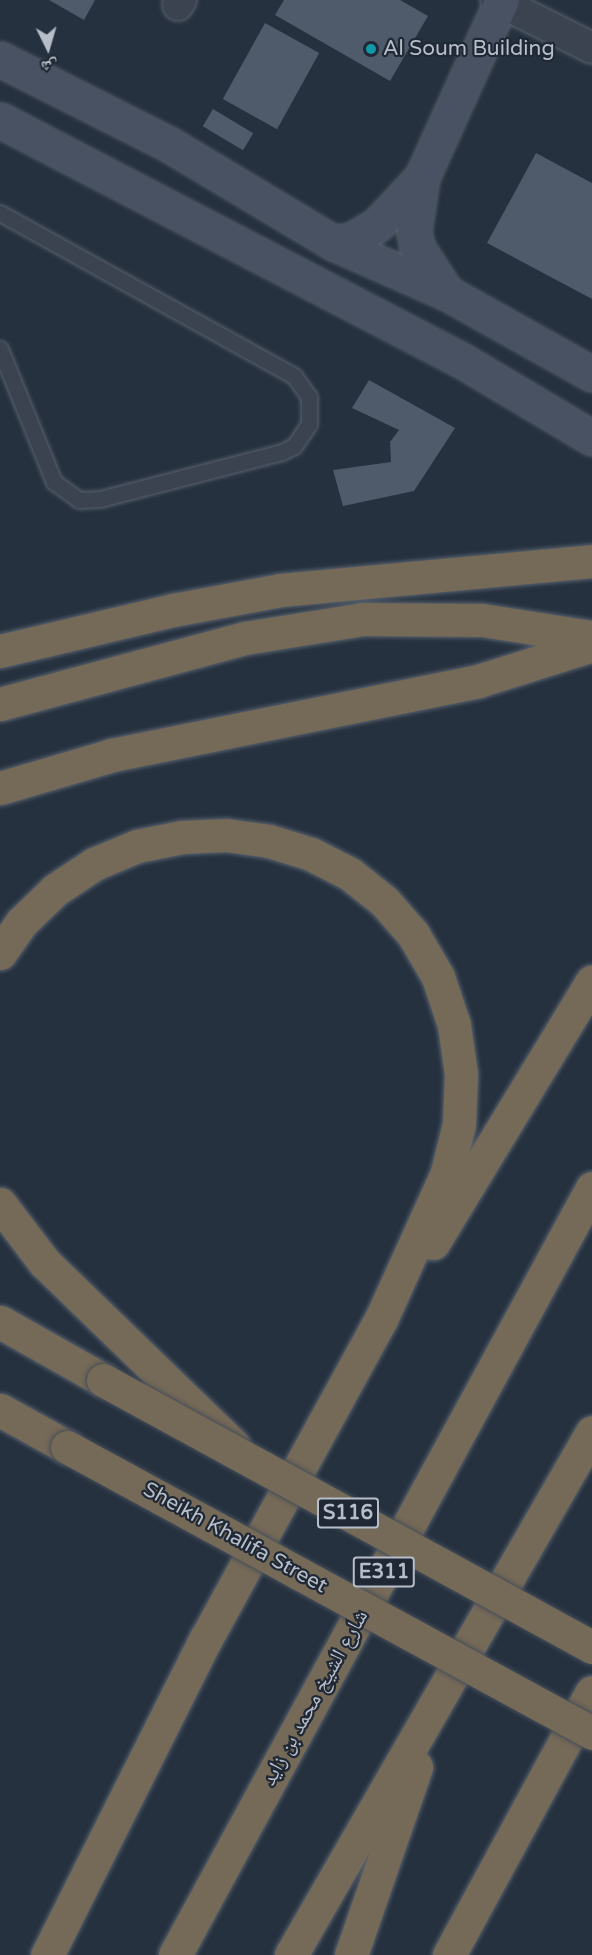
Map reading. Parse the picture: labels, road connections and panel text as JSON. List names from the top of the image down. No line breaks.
{"streets":{"highway":["S116","Sheikh Khalifa Street","E311","شارع الشيخ محمد بن زايد"]},"places":["Al Soum Building"],"north":"bottom"}
